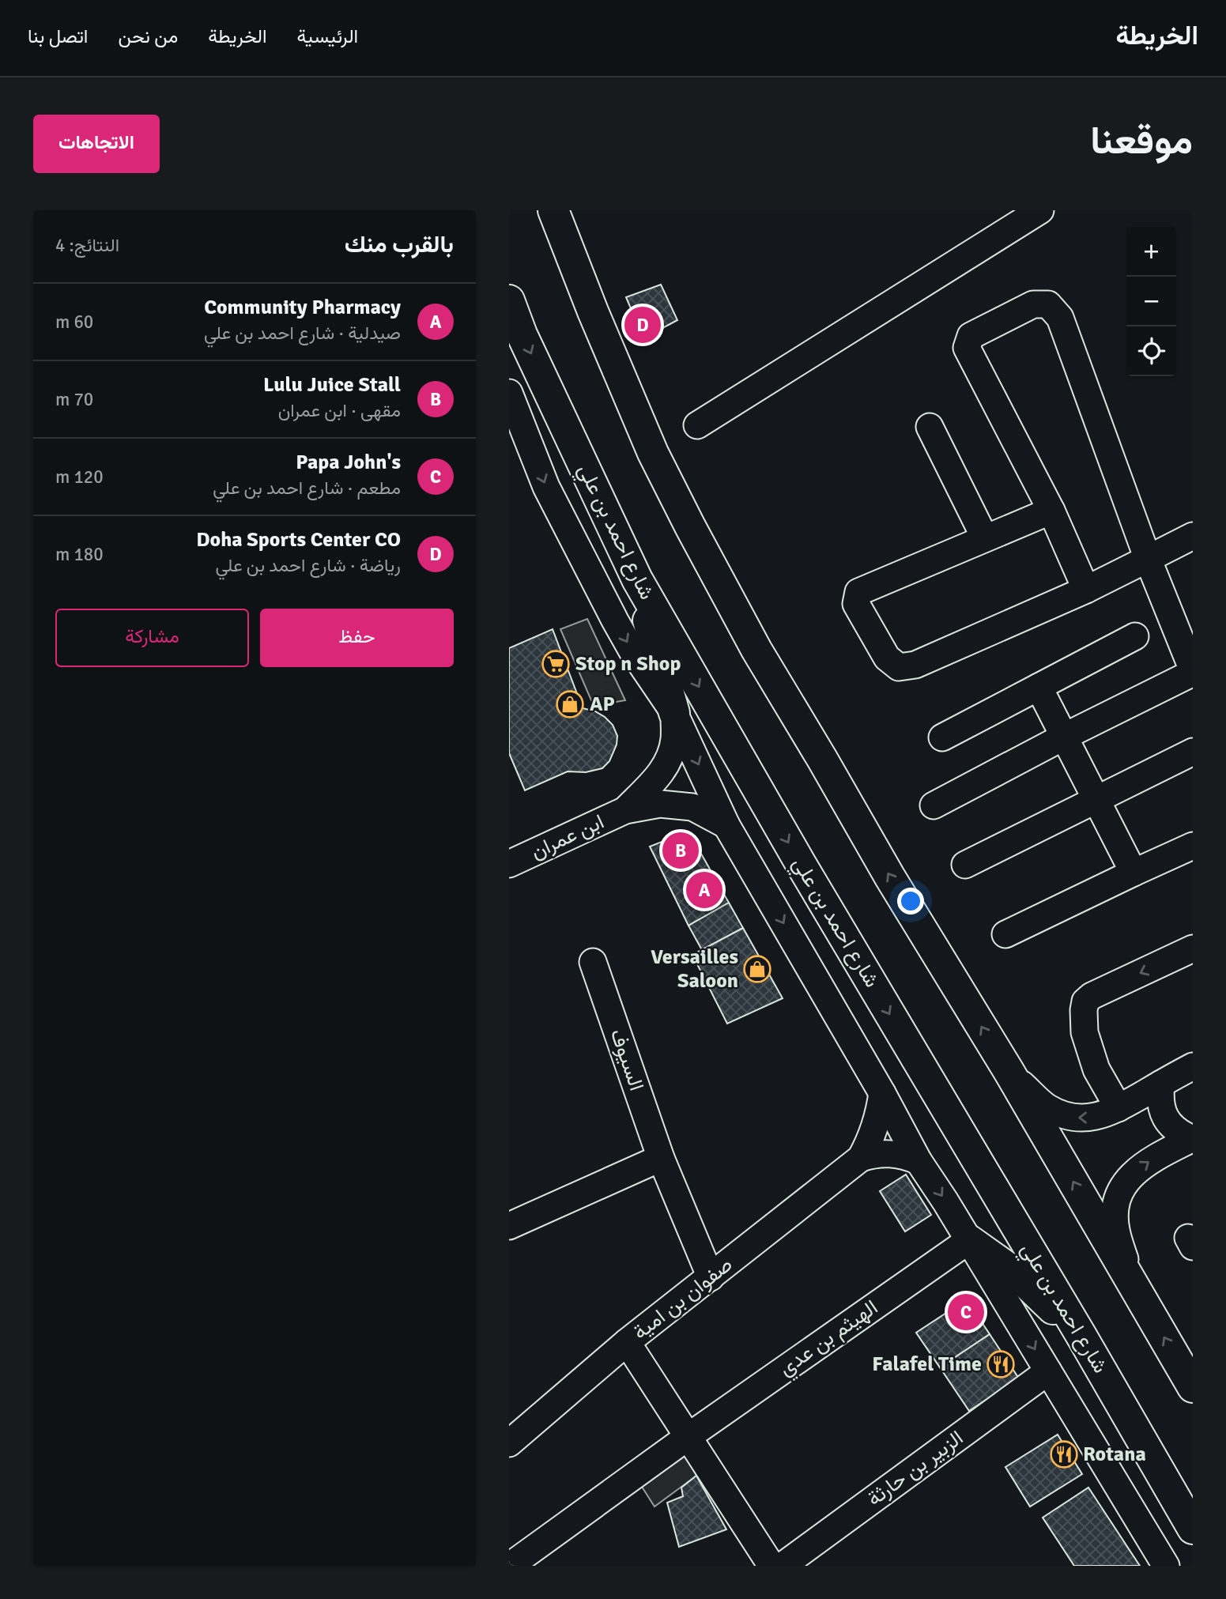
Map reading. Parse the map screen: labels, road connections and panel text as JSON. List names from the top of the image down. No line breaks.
{"streets":{"main road":["شارع احمد بن علي"],"street":["ابن عمران","السيوف","صفوان بن امية","الهيثم بن عدي","الزبير بن حارثة"]},"crossings":[["شارع احمد بن علي","ابن عمران"],["شارع احمد بن علي","صفوان بن امية"],["شارع احمد بن علي","الهيثم بن عدي"],["شارع احمد بن علي","الزبير بن حارثة"],["السيوف","صفوان بن امية"]],"places":{"supermarket":["Stop n Shop"],"shop":["AP","Versailles Saloon"],"restaurant":["Falafel Time","Rotana"]},"page":{"header":"الخريطة","nav":["الرئيسية","الخريطة","من نحن","اتصل بنا"],"title":"موقعنا","buttons":["الاتجاهات",["حفظ","مشاركة"]],"heading":["بالقرب منك","النتائج: 4"],"map_buttons":["+","−"],"list":[{"mark":"A","name":"Community Pharmacy","note":"صيدلية · شارع احمد بن علي","value":"60 m"},{"mark":"B","name":"Lulu Juice Stall","note":"مقهى · ابن عمران","value":"70 m"},{"mark":"C","name":"Papa John's","note":"مطعم · شارع احمد بن علي","value":"120 m"},{"mark":"D","name":"Doha Sports Center CO","note":"رياضة · شارع احمد بن علي","value":"180 m"}],"pins":["D","B","A","C"]}}
